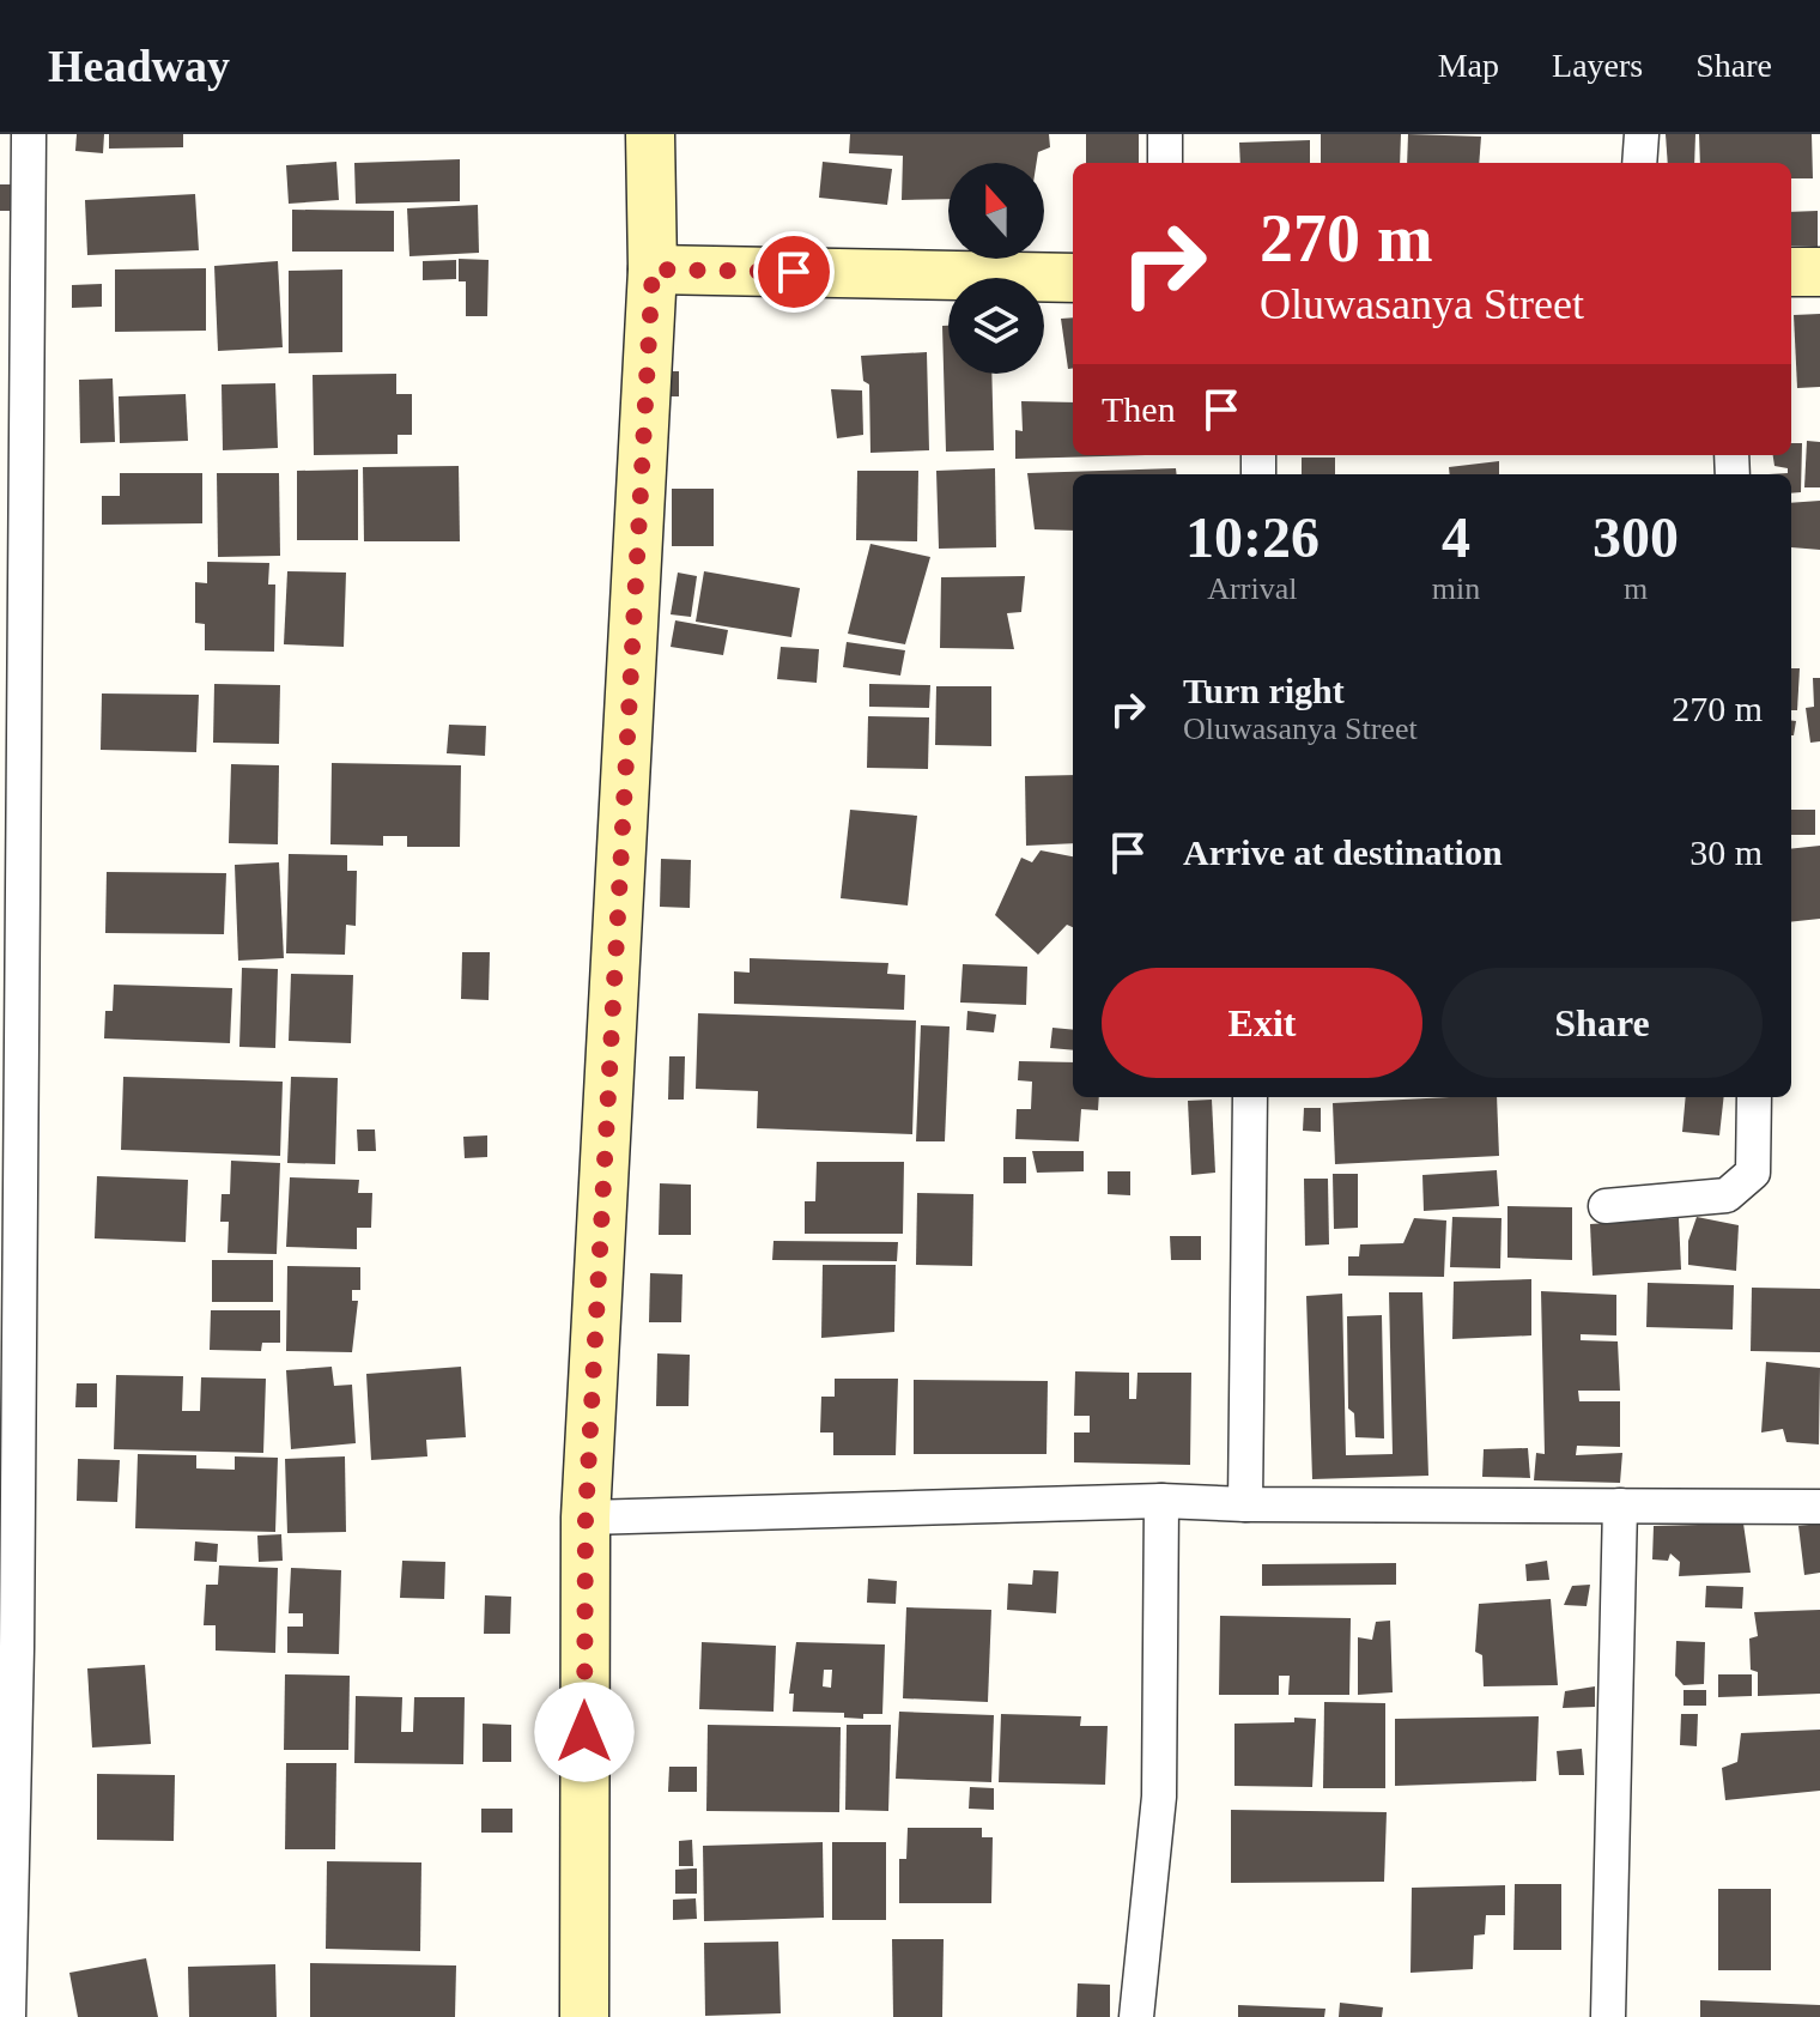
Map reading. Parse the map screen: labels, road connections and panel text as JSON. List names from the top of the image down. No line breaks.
{"north":"top","page":{"header":"Headway","nav":["Map","Layers","Share"],"turn":["270 m","Oluwasanya Street"],"then":"Then","eta":["10:26","Arrival","4","min","300","m"],"list":[{"name":"Turn right","note":"Oluwasanya Street","value":"270 m"},{"name":"Arrive at destination","value":"30 m"}],"buttons":["Exit","Share"]}}
